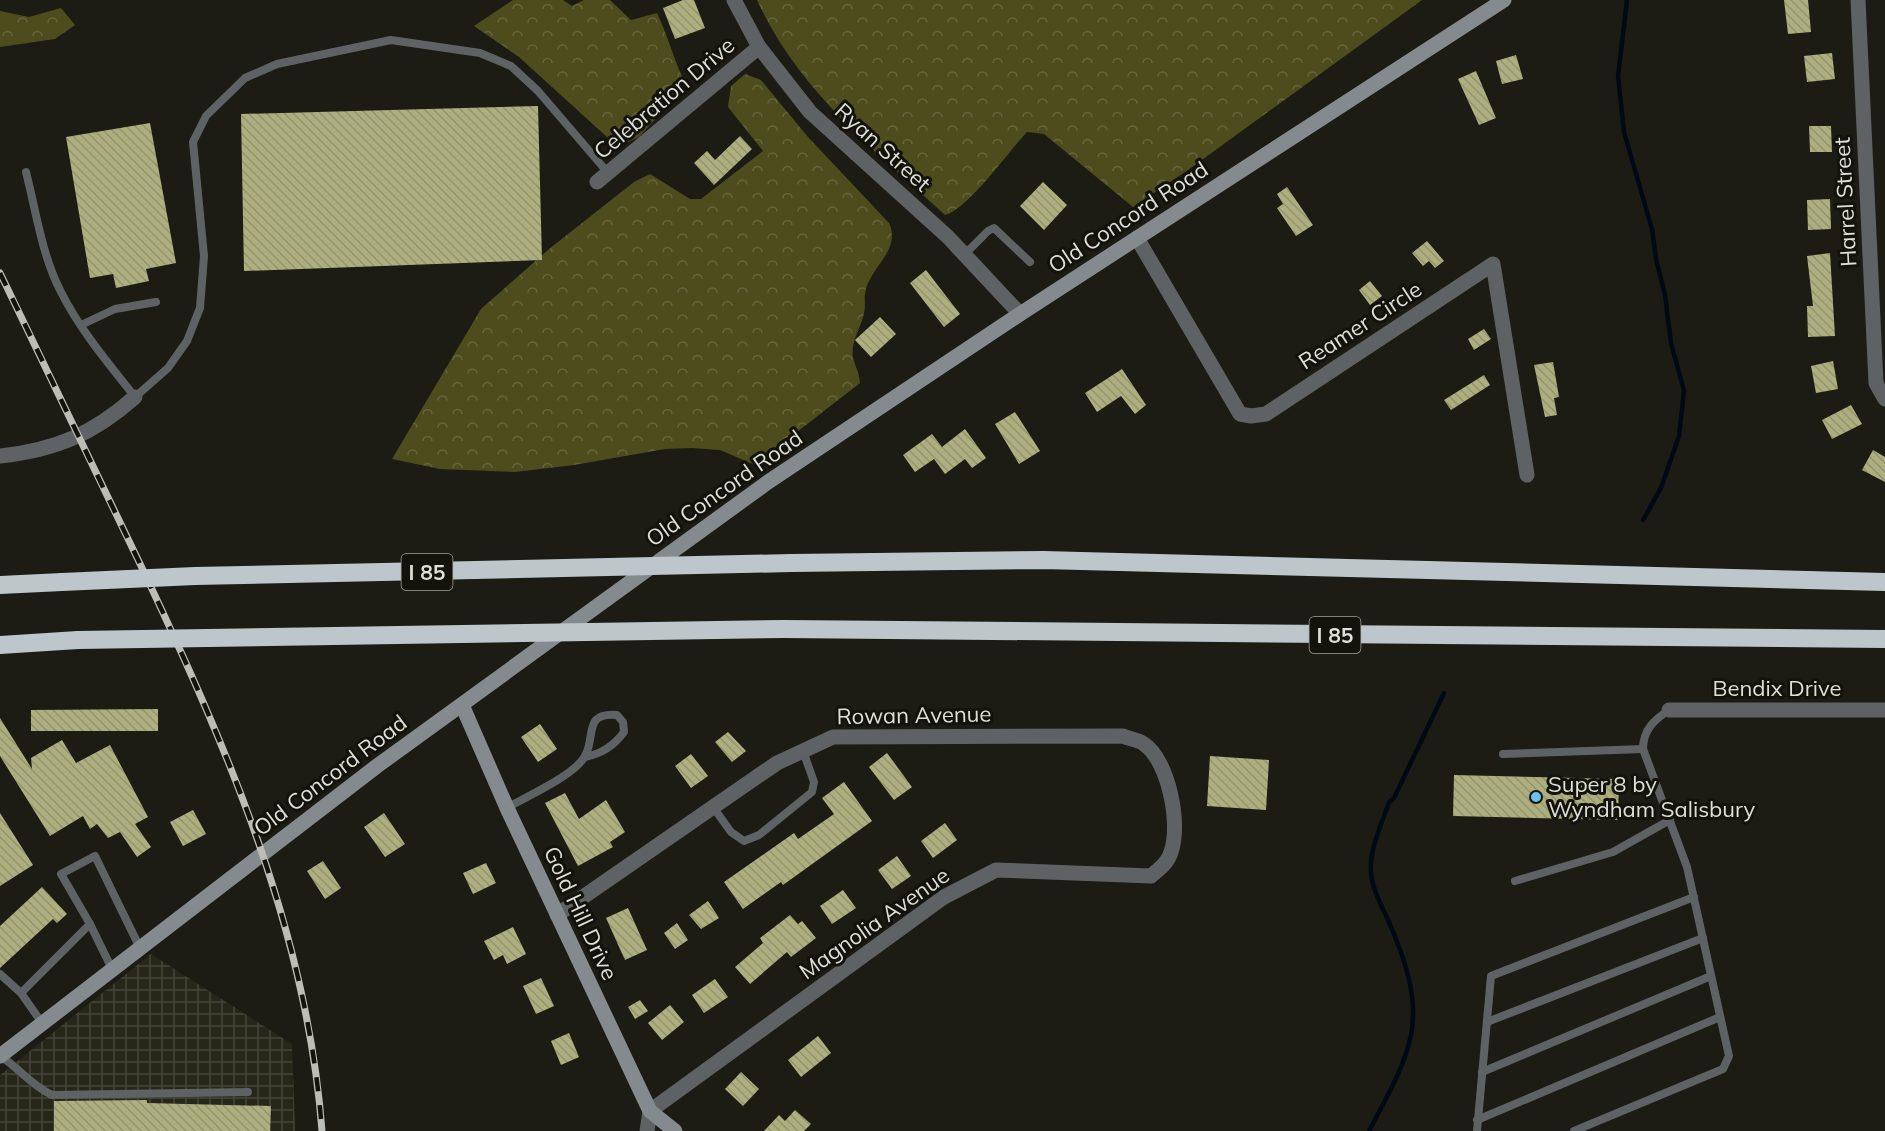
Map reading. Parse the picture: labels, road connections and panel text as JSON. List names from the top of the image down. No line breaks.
{"streets":{"highway":["I 85"],"main road":["Old Concord Road","Gold Hill Drive"],"street":["Celebration Drive","Ryan Street","Harrel Street","Reamer Circle","Bendix Drive","Rowan Avenue","Magnolia Avenue"]},"crossings":[["Celebration Drive","Ryan Street"],["Ryan Street","Old Concord Road"],["Old Concord Road","Reamer Circle"],["Old Concord Road","Gold Hill Drive"],["Rowan Avenue","Gold Hill Drive"],["Rowan Avenue","Magnolia Avenue"],["Gold Hill Drive","Magnolia Avenue"]],"places":["Super 8 by Wyndham Salisbury"]}
